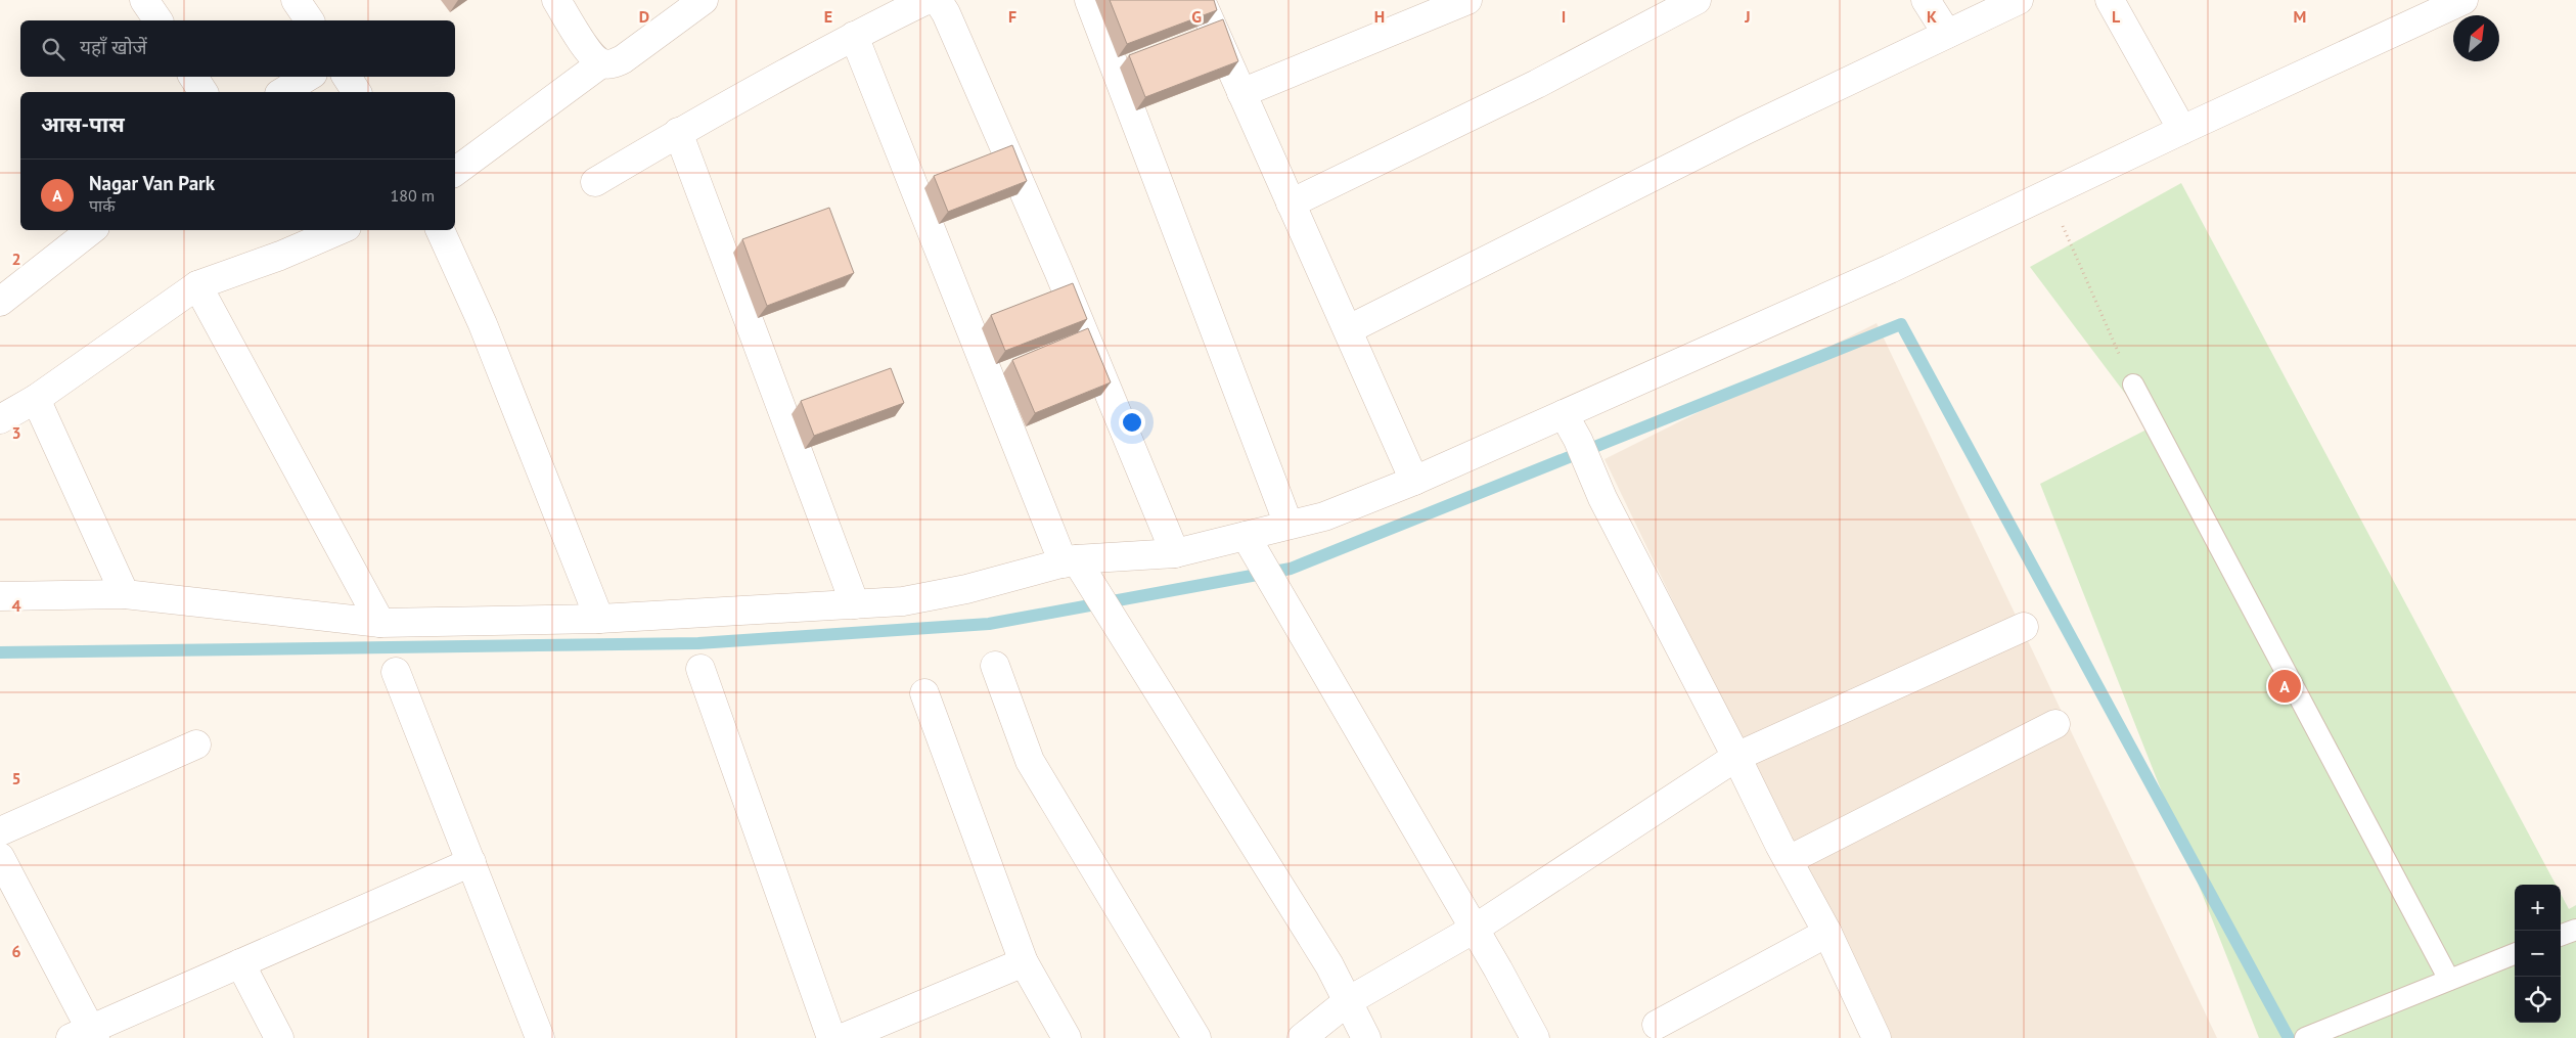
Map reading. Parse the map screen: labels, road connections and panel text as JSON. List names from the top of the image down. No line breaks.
{"north":"top right","page":{"search":"यहाँ खोजें","heading":"आस-पास","list":[{"mark":"A","name":"Nagar Van Park","note":"पार्क","value":"180 m"}],"pins":"A","map_buttons":["+","−"]},"grid":{"columns":["D","E","F","G","H","I","J","K","L","M"],"rows":["2","3","4","5","6"]}}
